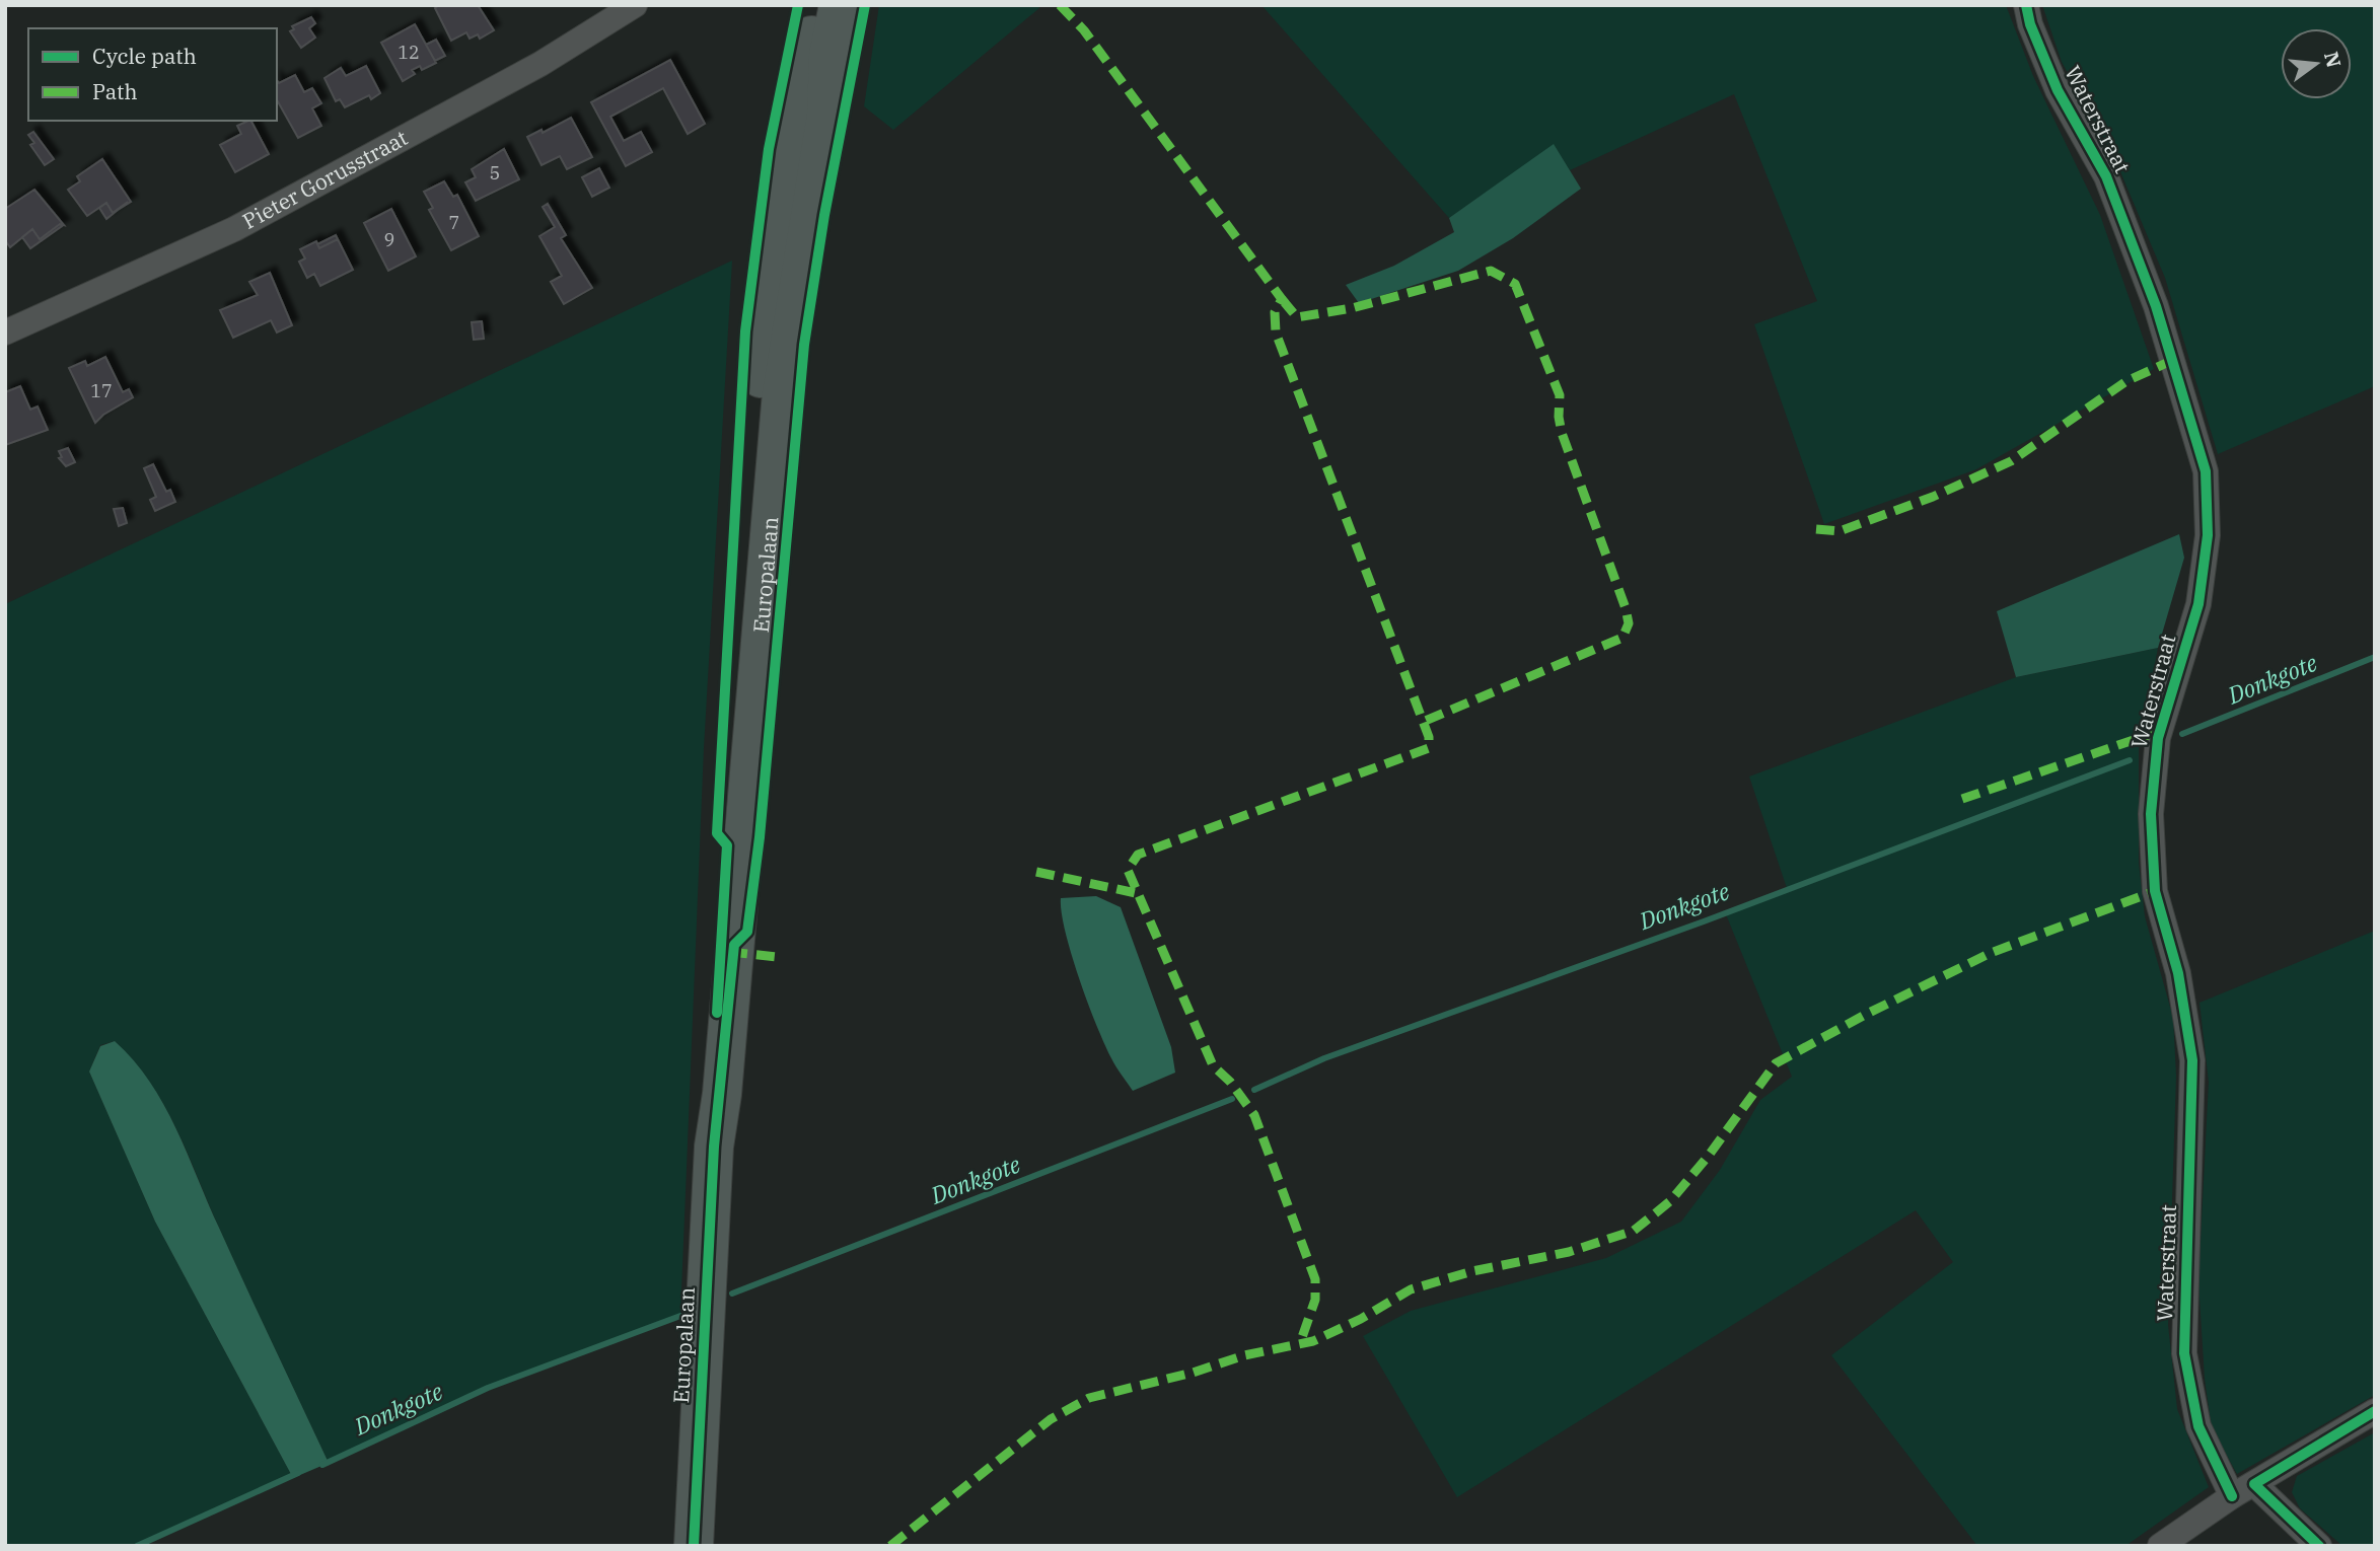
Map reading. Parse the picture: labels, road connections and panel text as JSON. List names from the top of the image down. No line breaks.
{"streets":{"main road":["Europalaan"],"street":["Waterstraat","Pieter Gorusstraat"]},"water":["Donkgote"],"house_numbers":["12","5","7","9","17"],"legend":["Cycle path","Path"],"north":"right"}
